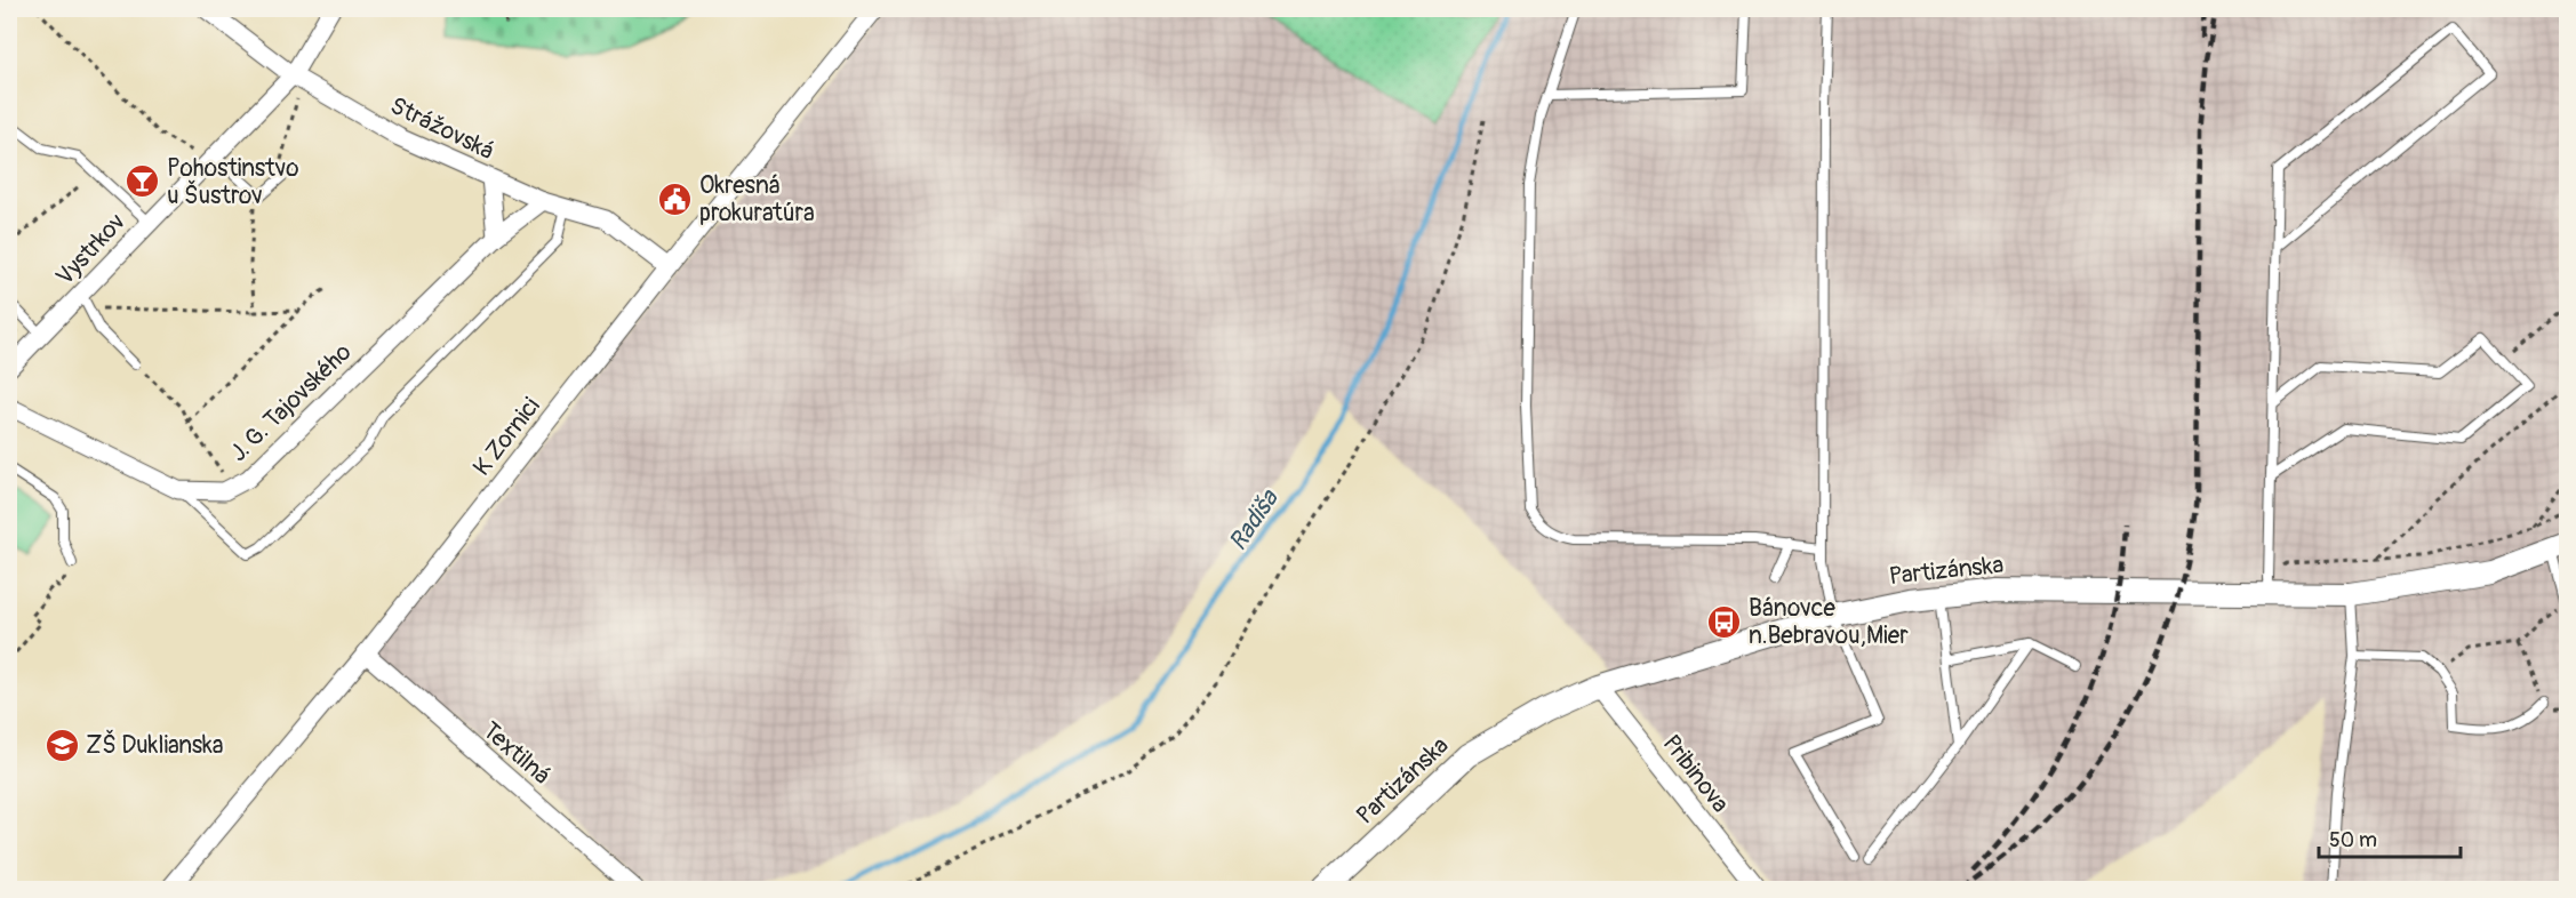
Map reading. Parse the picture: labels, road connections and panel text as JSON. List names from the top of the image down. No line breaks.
{"streets":{"street":["Strážovská","Vystrkov","J. G. Tajovského","K Zornici","Partizánska","Textilná","Pribinova"]},"crossings":[["Strážovská","Vystrkov"],["Strážovská","J. G. Tajovského"],["Strážovská","K Zornici"],["K Zornici","Textilná"],["Partizánska","Pribinova"]],"water":["Radiša"],"places":{"bar":["Pohostinstvo u Šustrov"],"public building":["Okresná prokuratúra"],"bus stop":["Bánovce n.Bebravou,Mier"],"school or university":["ZŠ Duklianska"]},"scale_bar":"50 m"}
